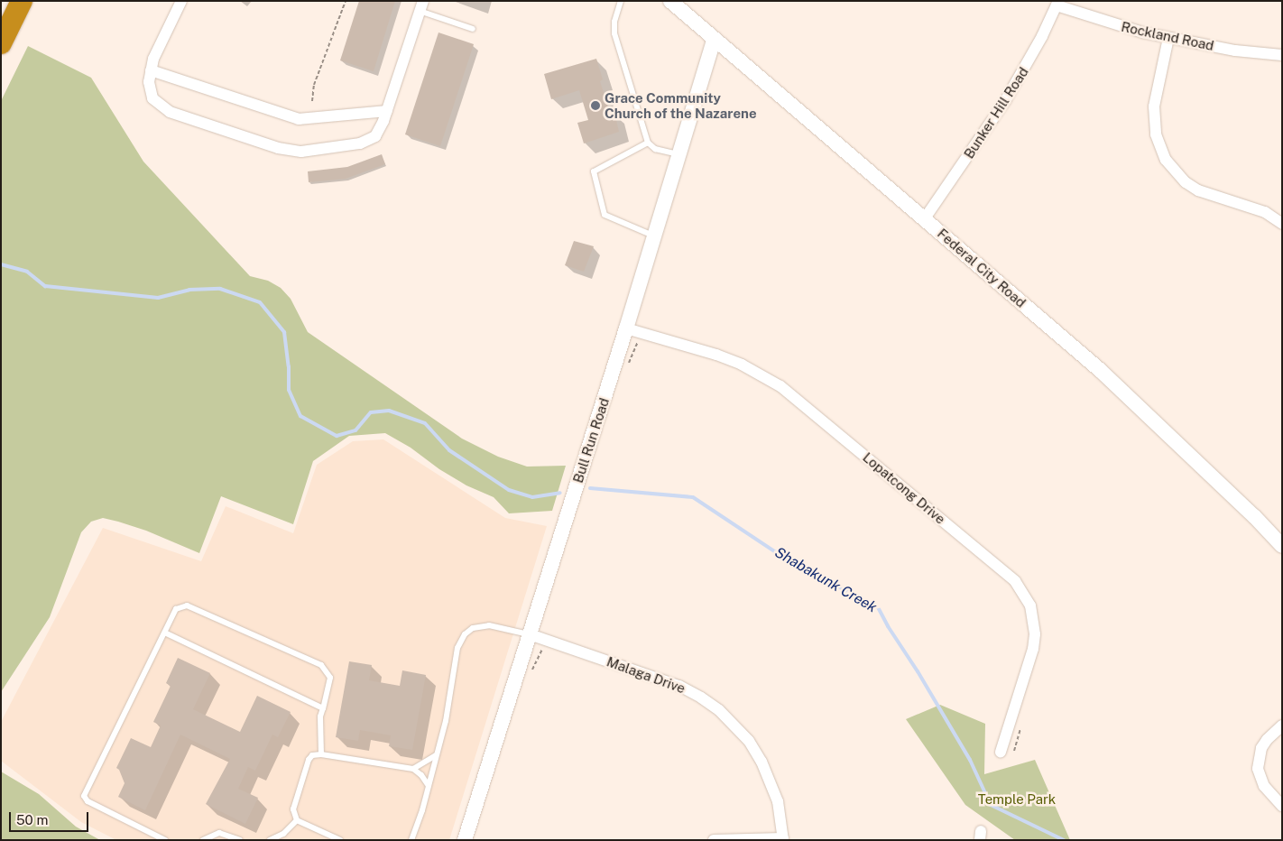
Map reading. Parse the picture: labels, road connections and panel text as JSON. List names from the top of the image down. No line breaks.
{"streets":{"street":["Rockland Road","Bunker Hill Road","Federal City Road","Bull Run Road","Lopatcong Drive","Malaga Drive"]},"crossings":[["Rockland Road","Bunker Hill Road"],["Bunker Hill Road","Federal City Road"],["Federal City Road","Bull Run Road"],["Bull Run Road","Lopatcong Drive"],["Bull Run Road","Malaga Drive"]],"water":["Shabakunk Creek"],"parks":["Temple Park"],"places":["Grace Community Church of the Nazarene"],"scale_bar":"50 m"}
